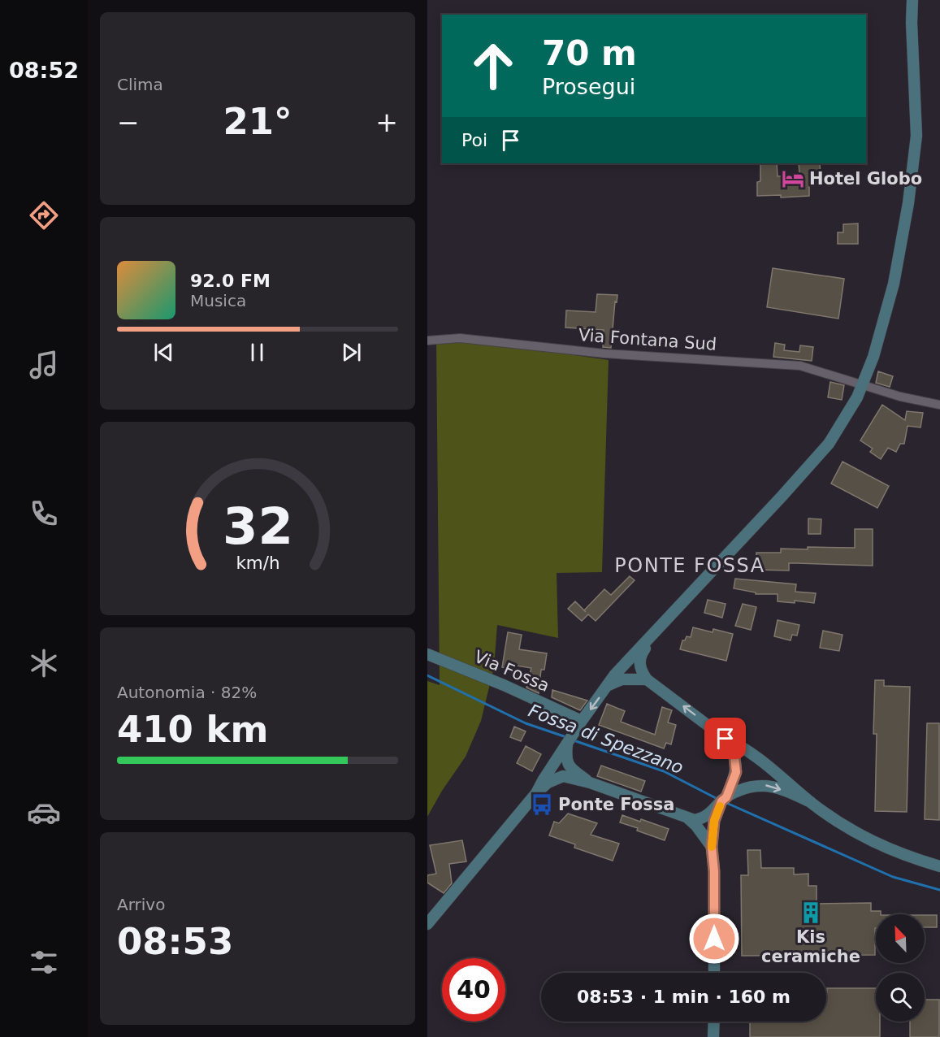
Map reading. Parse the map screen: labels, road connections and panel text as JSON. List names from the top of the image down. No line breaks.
{"streets":{"street":["Via Fontana Sud","Via Fossa"]},"districts":["PONTE FOSSA"],"water":["Fossa di Spezzano"],"places":{"hotel":["Hotel Globo"],"bus stop":["Ponte Fossa"],"building":["Kis ceramiche"]},"north":"top left","page":{"tabs":"08:52","tile":["Clima",["Autonomia · 82%","410 km"],["Arrivo","08:53"]],"turn":["70 m","Prosegui"],"heat":["−","21°","+"],"then":"Poi","song":["92.0 FM","Musica"],"limit":"40","trip":"08:53 · 1 min · 160 m","gauge":["32","km/h"]}}
